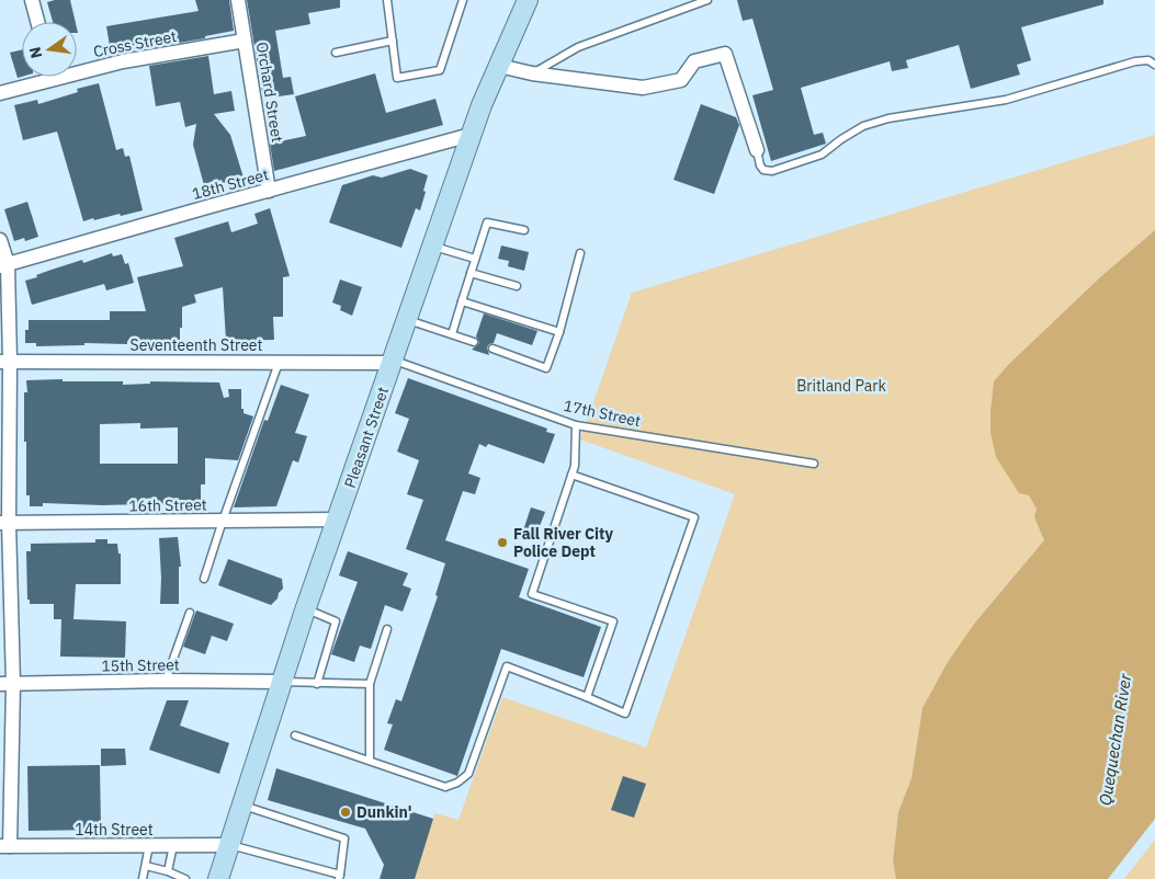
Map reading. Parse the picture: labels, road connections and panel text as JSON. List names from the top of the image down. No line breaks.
{"streets":{"main road":["Pleasant Street"],"street":["Cross Street","Orchard Street","18th Street","Seventeenth Street","16th Street","15th Street","14th Street"],"lane":["17th Street"]},"crossings":[["Cross Street","Orchard Street"],["Orchard Street","18th Street"],["18th Street","Pleasant Street"],["Seventeenth Street","17th Street"],["Seventeenth Street","Pleasant Street"],["17th Street","Pleasant Street"],["Pleasant Street","16th Street"],["Pleasant Street","15th Street"],["Pleasant Street","14th Street"]],"water":["Quequechan River"],"parks":["Britland Park"],"places":["Fall River City Police Dept","Dunkin'"],"north":"left"}
